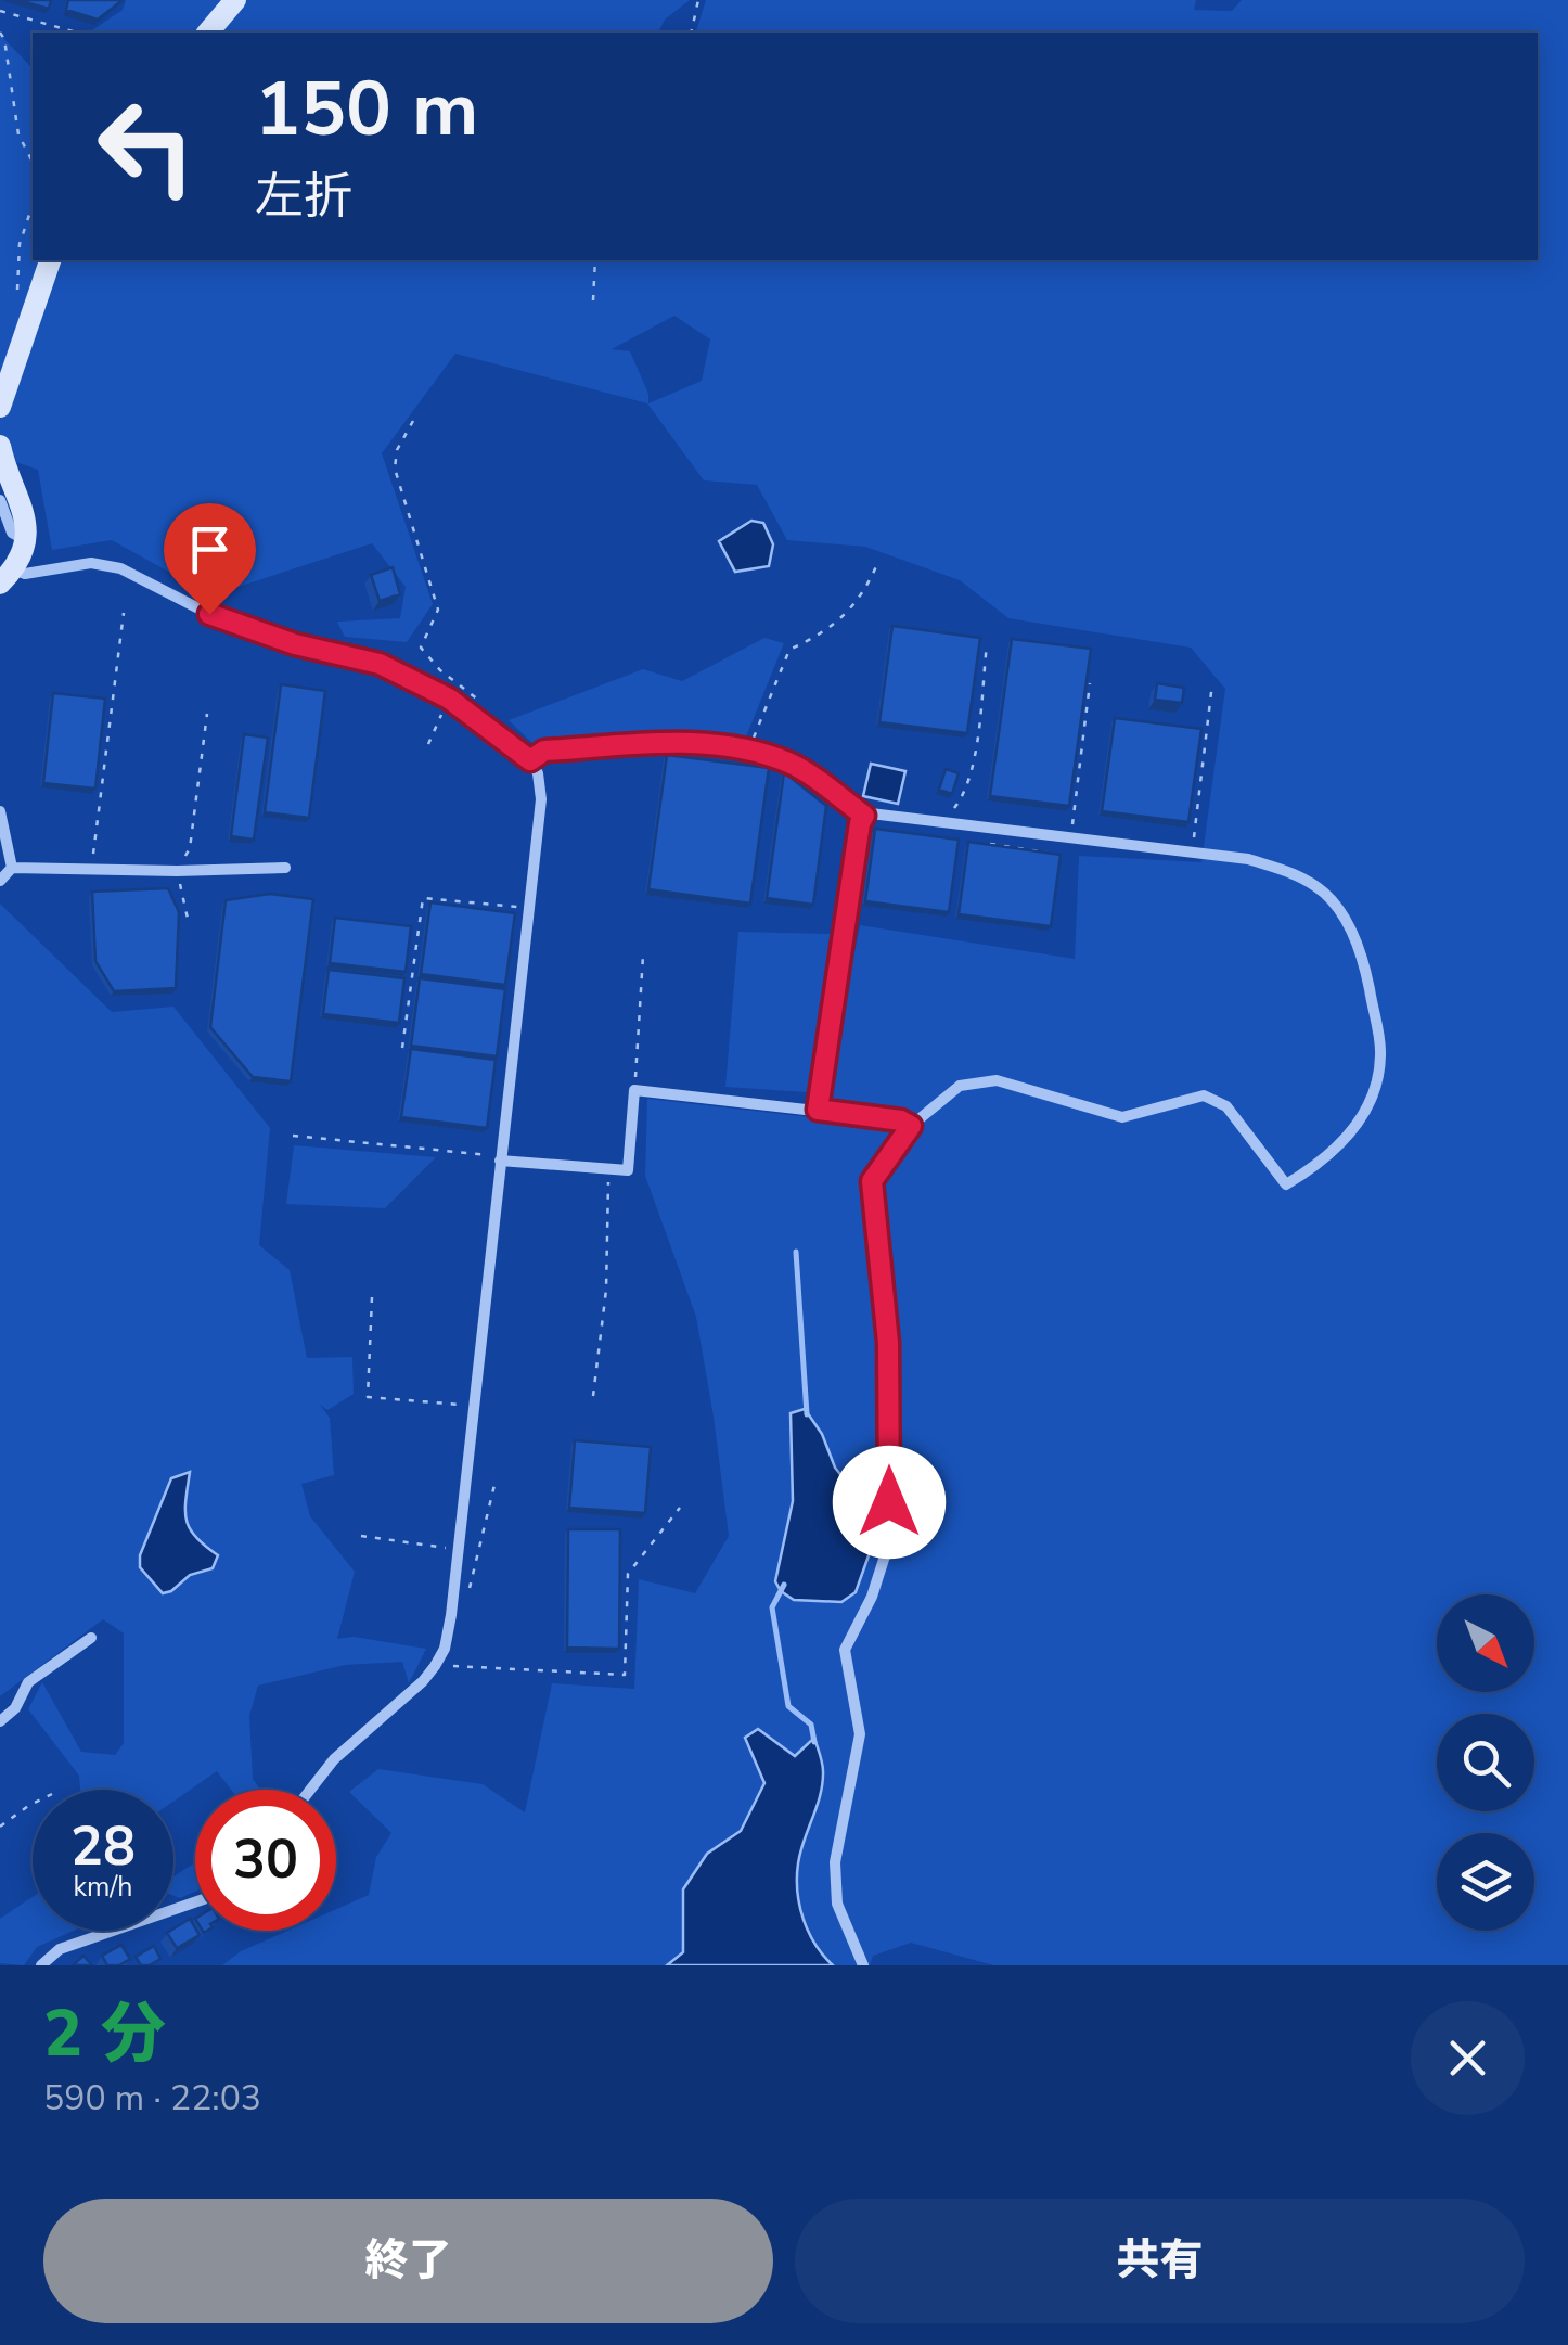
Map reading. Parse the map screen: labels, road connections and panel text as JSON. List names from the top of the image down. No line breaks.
{"north":"bottom right","page":{"turn":["150 m","左折"],"speed":"28 km/h","limit":"30","heading":["2 分","590 m · 22:03"],"buttons":["終了","共有"]}}
